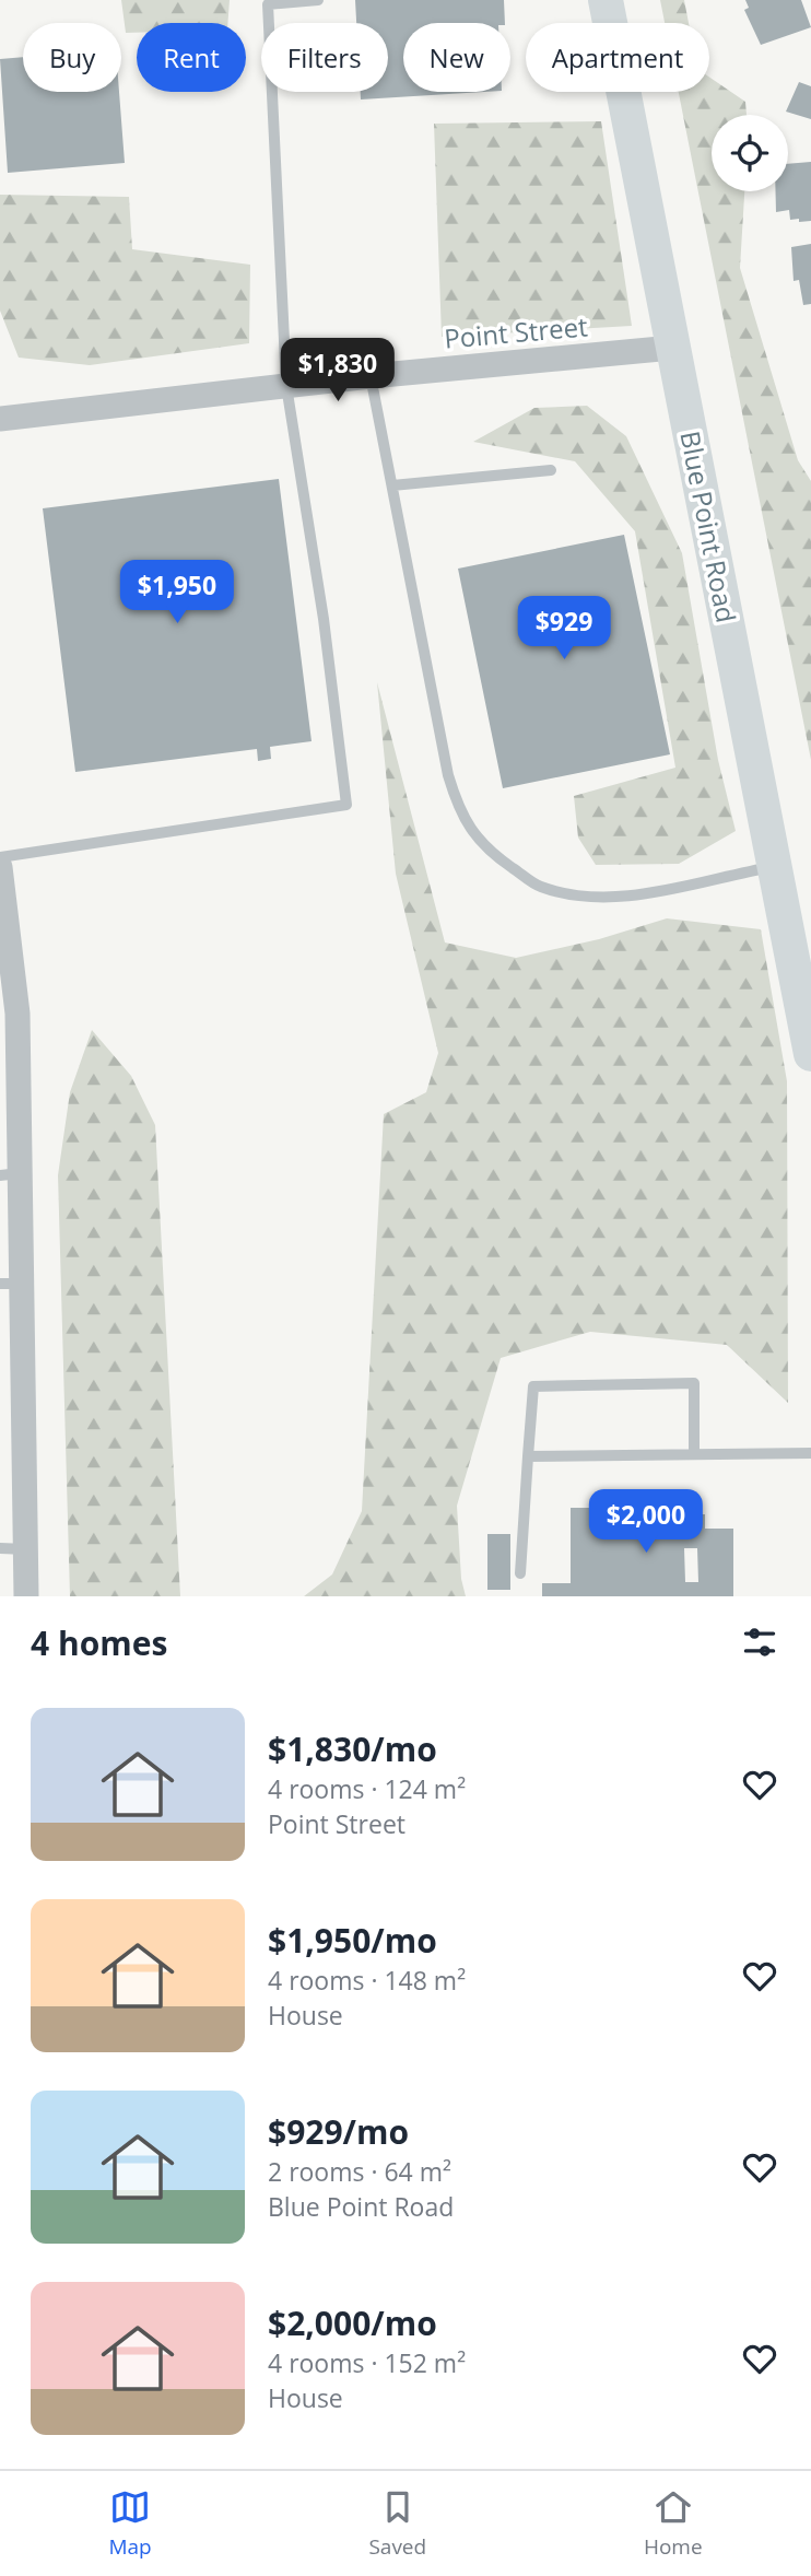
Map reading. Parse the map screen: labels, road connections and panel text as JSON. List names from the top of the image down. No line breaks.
{"streets":{"street":["Point Street","Blue Point Road"]},"crossings":[["Point Street","Blue Point Road"]],"page":{"chip":["Buy","Rent","Filters","New","Apartment"],"price":["$1,830","$1,950","$929","$2,000"],"heading":"4 homes","list":[{"name":"$1,830/mo","note":"4 rooms · 124 m² · Point Street"},{"name":"$1,950/mo","note":"4 rooms · 148 m² · House"},{"name":"$929/mo","note":"2 rooms · 64 m² · Blue Point Road"},{"name":"$2,000/mo","note":"4 rooms · 152 m² · House"}],"tabs":["Map","Saved","Home"]}}
